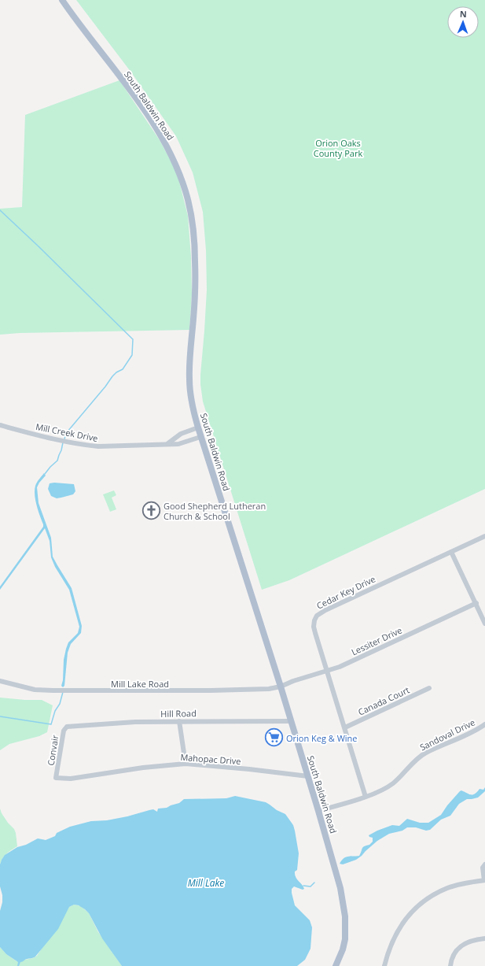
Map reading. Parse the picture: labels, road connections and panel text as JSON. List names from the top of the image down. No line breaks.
{"streets":{"main road":["South Baldwin Road"],"street":["Mill Creek Drive","Cedar Key Drive","Lessiter Drive","Mill Lake Road","Canada Court","Hill Road","Sandoval Drive","Convair","Mahopac Drive"]},"crossings":[["South Baldwin Road","Mill Creek Drive"],["South Baldwin Road","Lessiter Drive"],["South Baldwin Road","Mill Lake Road"],["South Baldwin Road","Hill Road"],["South Baldwin Road","Sandoval Drive"],["South Baldwin Road","Mahopac Drive"],["Cedar Key Drive","Lessiter Drive"],["Cedar Key Drive","Canada Court"],["Cedar Key Drive","Sandoval Drive"],["Lessiter Drive","Mill Lake Road"],["Hill Road","Convair"],["Convair","Mahopac Drive"]],"water":["Mill Lake"],"parks":["Orion Oaks County Park"],"places":{"church":["Good Shepherd Lutheran Church & School"],"supermarket":["Orion Keg & Wine"]},"north":"top"}
